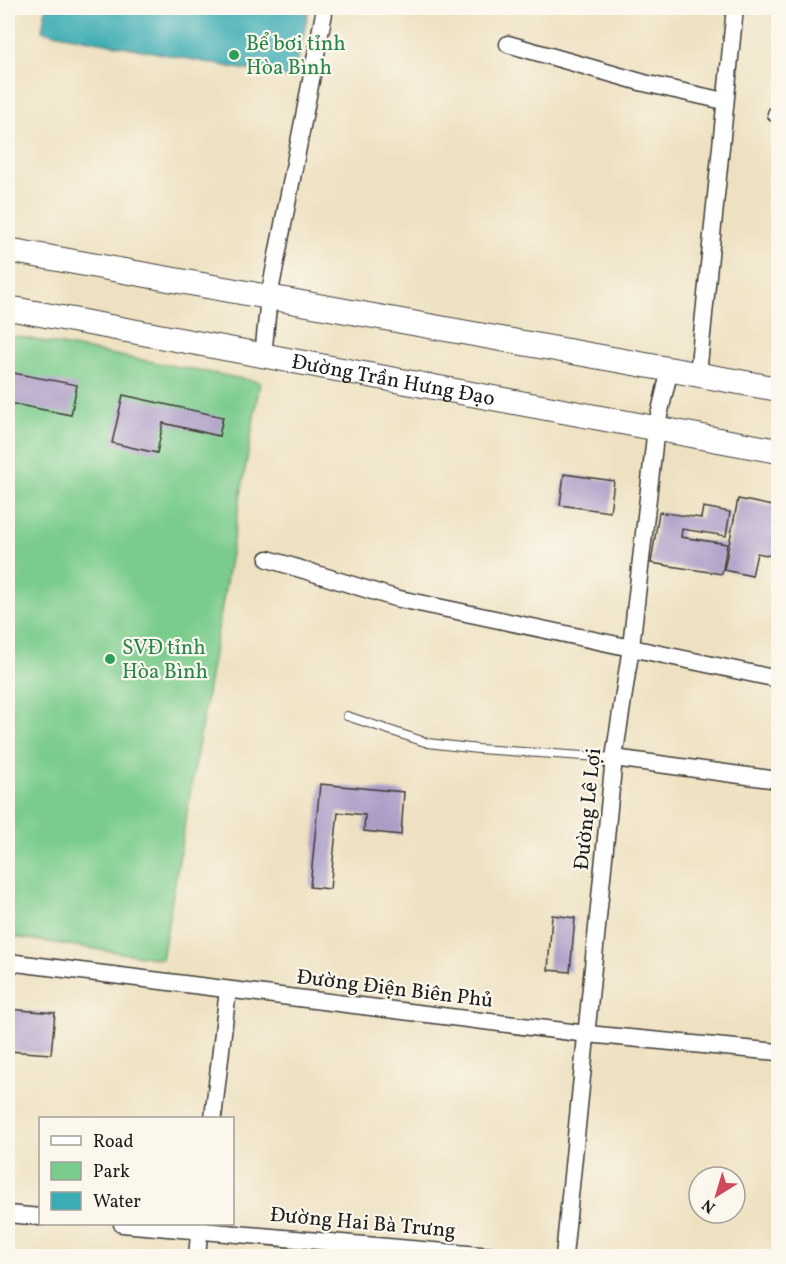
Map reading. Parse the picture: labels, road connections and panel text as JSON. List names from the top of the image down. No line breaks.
{"streets":{"main road":["Đường Trần Hưng Đạo"],"street":["Đường Lê Lợi","Đường Điện Biên Phủ","Đường Hai Bà Trưng"]},"crossings":[["Đường Trần Hưng Đạo","Đường Lê Lợi"],["Đường Lê Lợi","Đường Điện Biên Phủ"]],"places":["Bể bơi tỉnh Hòa Bình","SVĐ tỉnh Hòa Bình"],"legend":["Road","Park","Water"],"north":"bottom left"}
